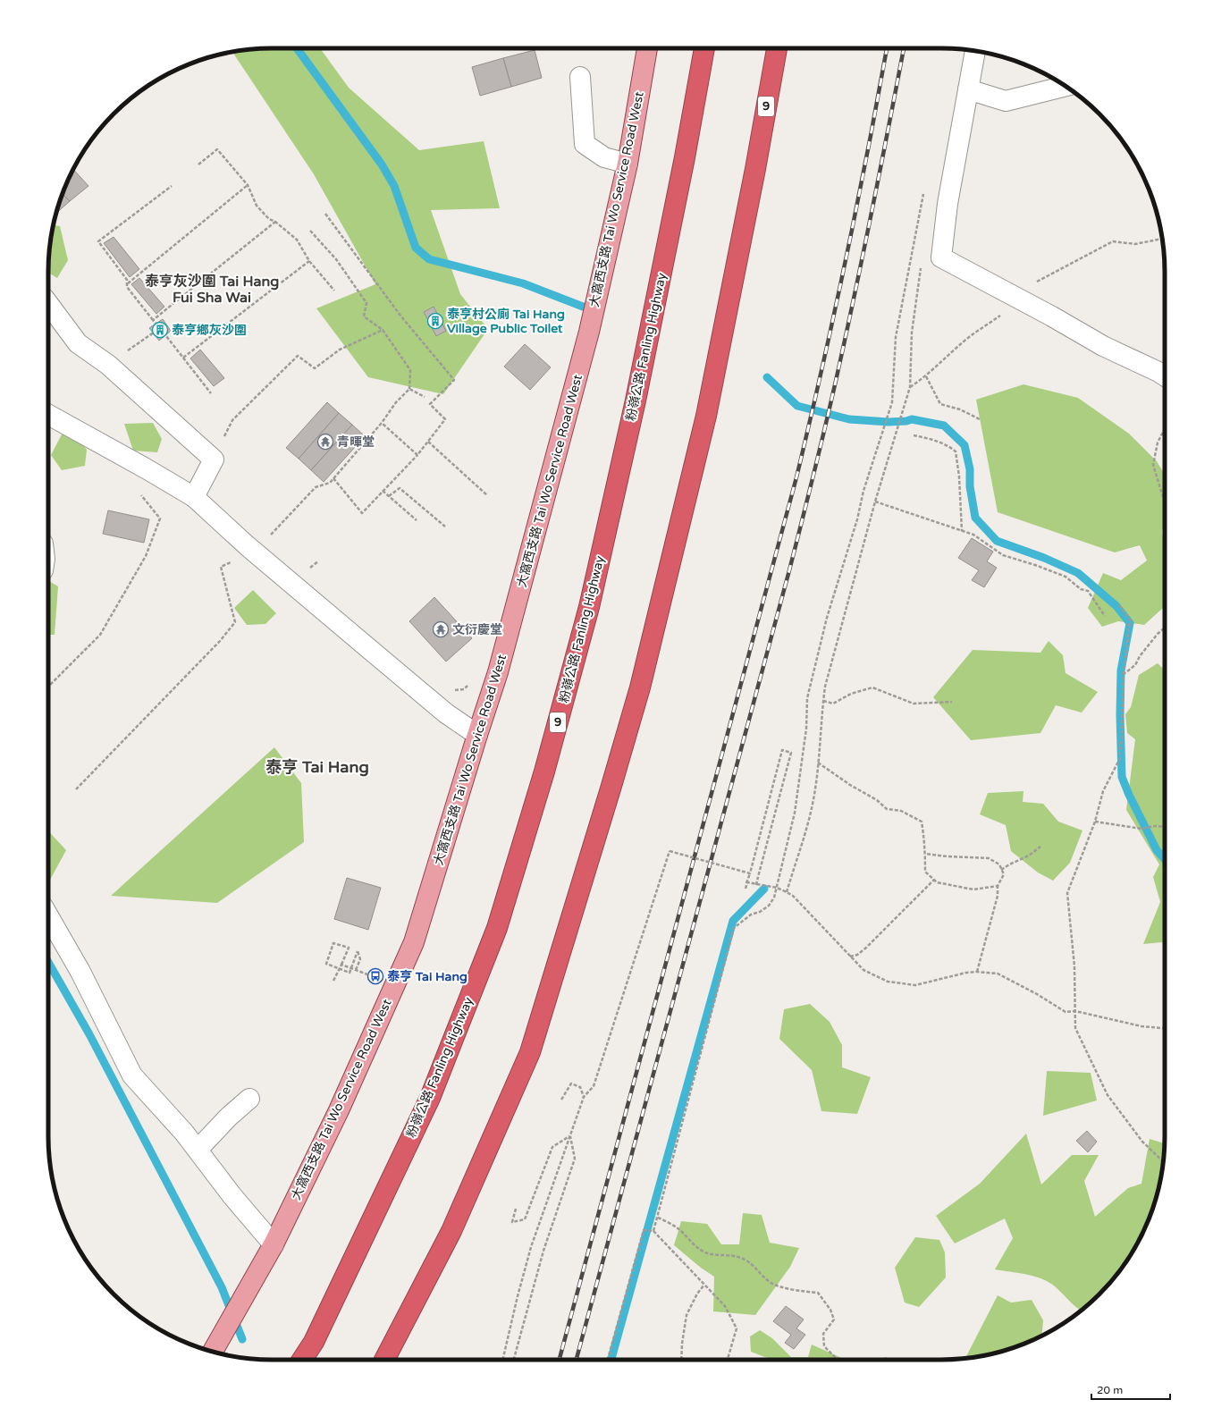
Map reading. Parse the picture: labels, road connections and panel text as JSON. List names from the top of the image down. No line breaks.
{"streets":{"highway":["9","粉嶺公路 Fanling Highway"],"main road":["大窩西支路 Tai Wo Service Road West"]},"districts":["泰亨灰沙圍 Tai Hang Fui Sha Wai","泰亨 Tai Hang"],"places":{"building":["泰亨村公廁 Tai Hang Village Public Toilet","泰亨鄉灰沙圍"],"temple":["青暉堂","文衍慶堂"],"bus stop":["泰亨 Tai Hang"]},"scale_bar":"20 m"}
